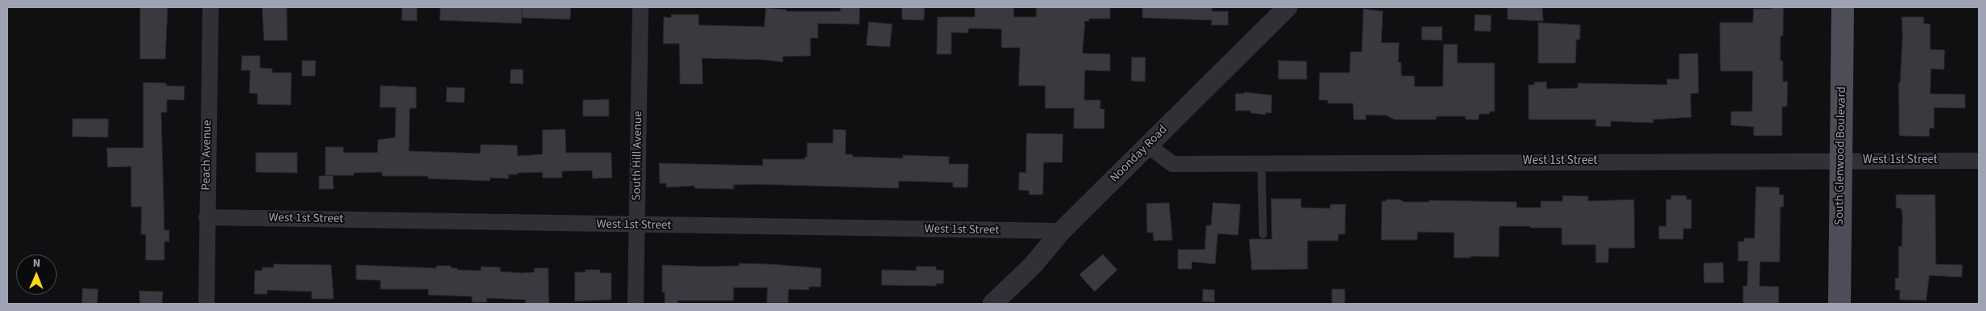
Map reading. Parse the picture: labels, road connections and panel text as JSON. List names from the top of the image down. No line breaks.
{"streets":{"main road":["South Glenwood Boulevard"],"street":["Noonday Road","Peach Avenue","South Hill Avenue","West 1st Street"]},"crossings":[["Noonday Road","West 1st Street"],["Peach Avenue","West 1st Street"],["South Hill Avenue","West 1st Street"],["South Glenwood Boulevard","West 1st Street"]],"north":"top"}
